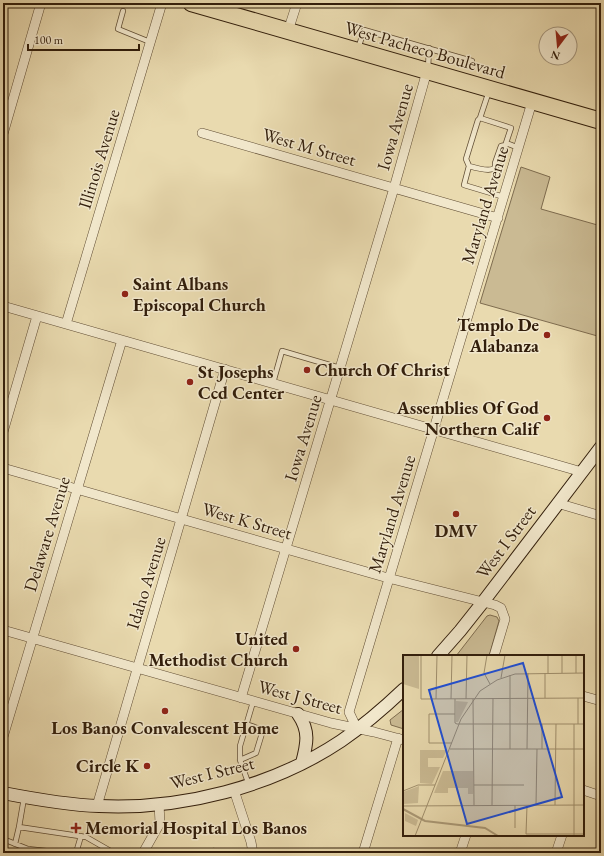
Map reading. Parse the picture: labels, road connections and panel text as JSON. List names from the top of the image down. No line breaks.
{"streets":{"highway":["West Pacheco Boulevard"],"street":["Iowa Avenue","West M Street","Illinois Avenue","Maryland Avenue","West K Street","Delaware Avenue","West I Street","Idaho Avenue","West J Street"]},"crossings":[["West Pacheco Boulevard","Iowa Avenue"],["West Pacheco Boulevard","Maryland Avenue"],["Iowa Avenue","West M Street"],["Iowa Avenue","West K Street"],["Iowa Avenue","West J Street"],["West M Street","Maryland Avenue"],["Maryland Avenue","West K Street"],["Maryland Avenue","West I Street"],["Maryland Avenue","West J Street"],["West K Street","Delaware Avenue"],["West K Street","West I Street"],["West K Street","Idaho Avenue"],["Delaware Avenue","West J Street"],["West I Street","Idaho Avenue"],["West I Street","West J Street"],["Idaho Avenue","West J Street"]],"places":{"other":["Saint Albans Episcopal Church","Templo De Alabanza","Church Of Christ","St Josephs Ccd Center","Assemblies Of God Northern Calif","DMV","United Methodist Church","Los Banos Convalescent Home","Circle K"],"health":["Memorial Hospital Los Banos"]},"scale_bar":"100 m","north":"bottom"}
